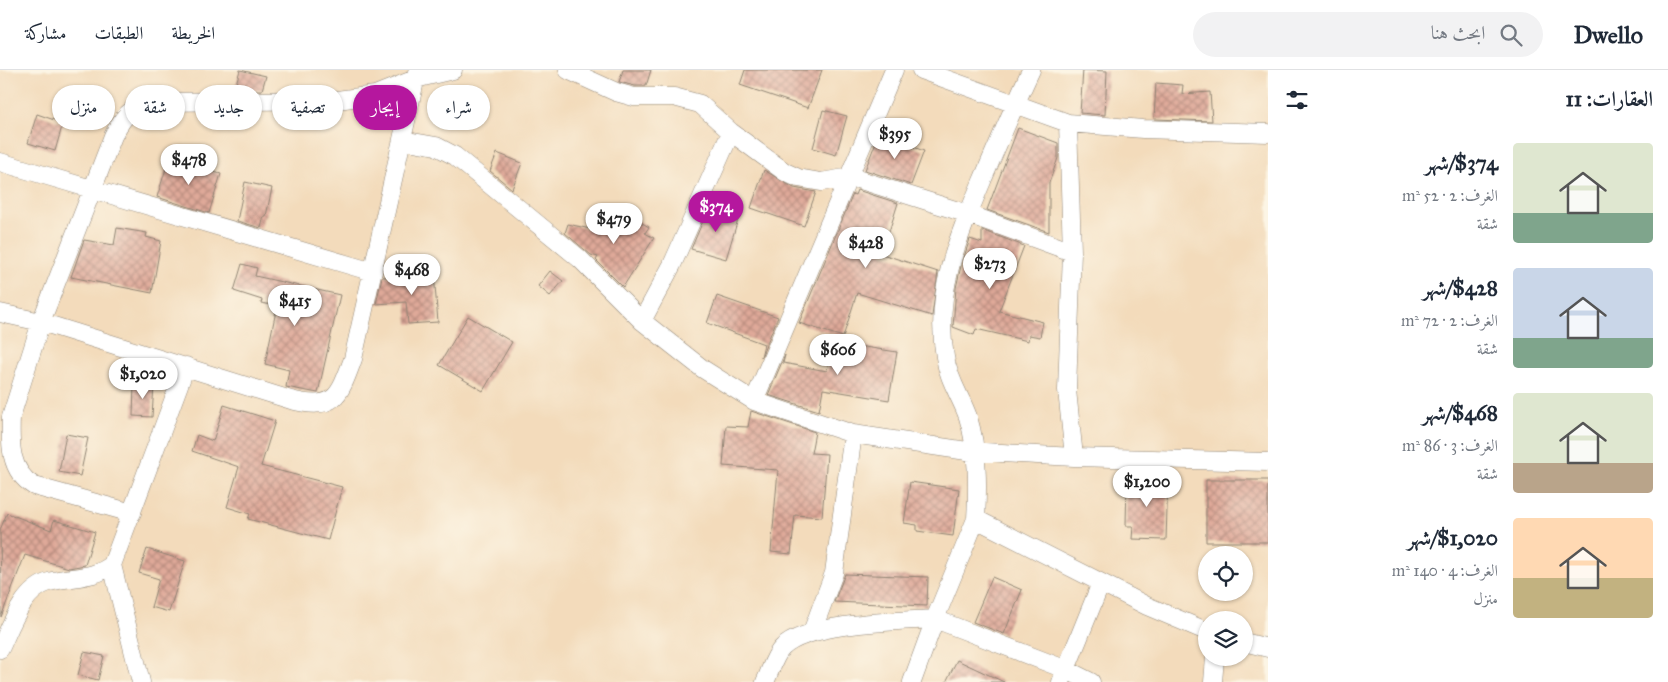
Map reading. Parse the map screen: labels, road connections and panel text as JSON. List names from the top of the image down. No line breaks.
{"page":{"header":"Dwello","search":"ابحث هنا","nav":["الخريطة","الطبقات","مشاركة"],"heading":"العقارات: 11","chip":["شراء","إيجار","تصفية","جديد","شقة","منزل"],"price":["$395","$478","$374","$479","$428","$273","$468","$415","$606","$1,020","$1,200"],"list":[{"name":"$374/شهر","note":"الغرف: 2 · 52 m² · شقة"},{"name":"$428/شهر","note":"الغرف: 2 · 72 m² · شقة"},{"name":"$468/شهر","note":"الغرف: 3 · 86 m² · شقة"},{"name":"$1,020/شهر","note":"الغرف: 4 · 140 m² · منزل"}]}}
